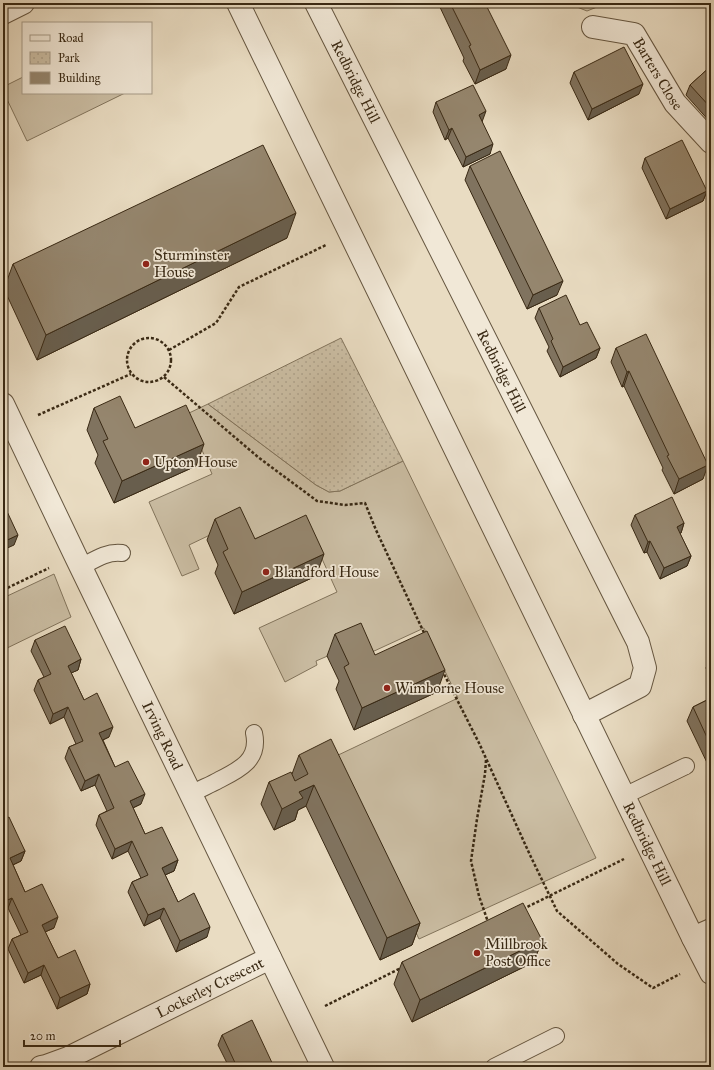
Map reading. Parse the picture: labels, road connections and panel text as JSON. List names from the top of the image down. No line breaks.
{"streets":{"street":["Barters Close","Redbridge Hill","Irving Road","Lockerley Crescent"]},"crossings":[["Irving Road","Lockerley Crescent"]],"places":["Sturminster House","Upton House","Blandford House","Wimborne House","Millbrook Post Office"],"legend":["Road","Park","Building"],"scale_bar":"20 m"}
